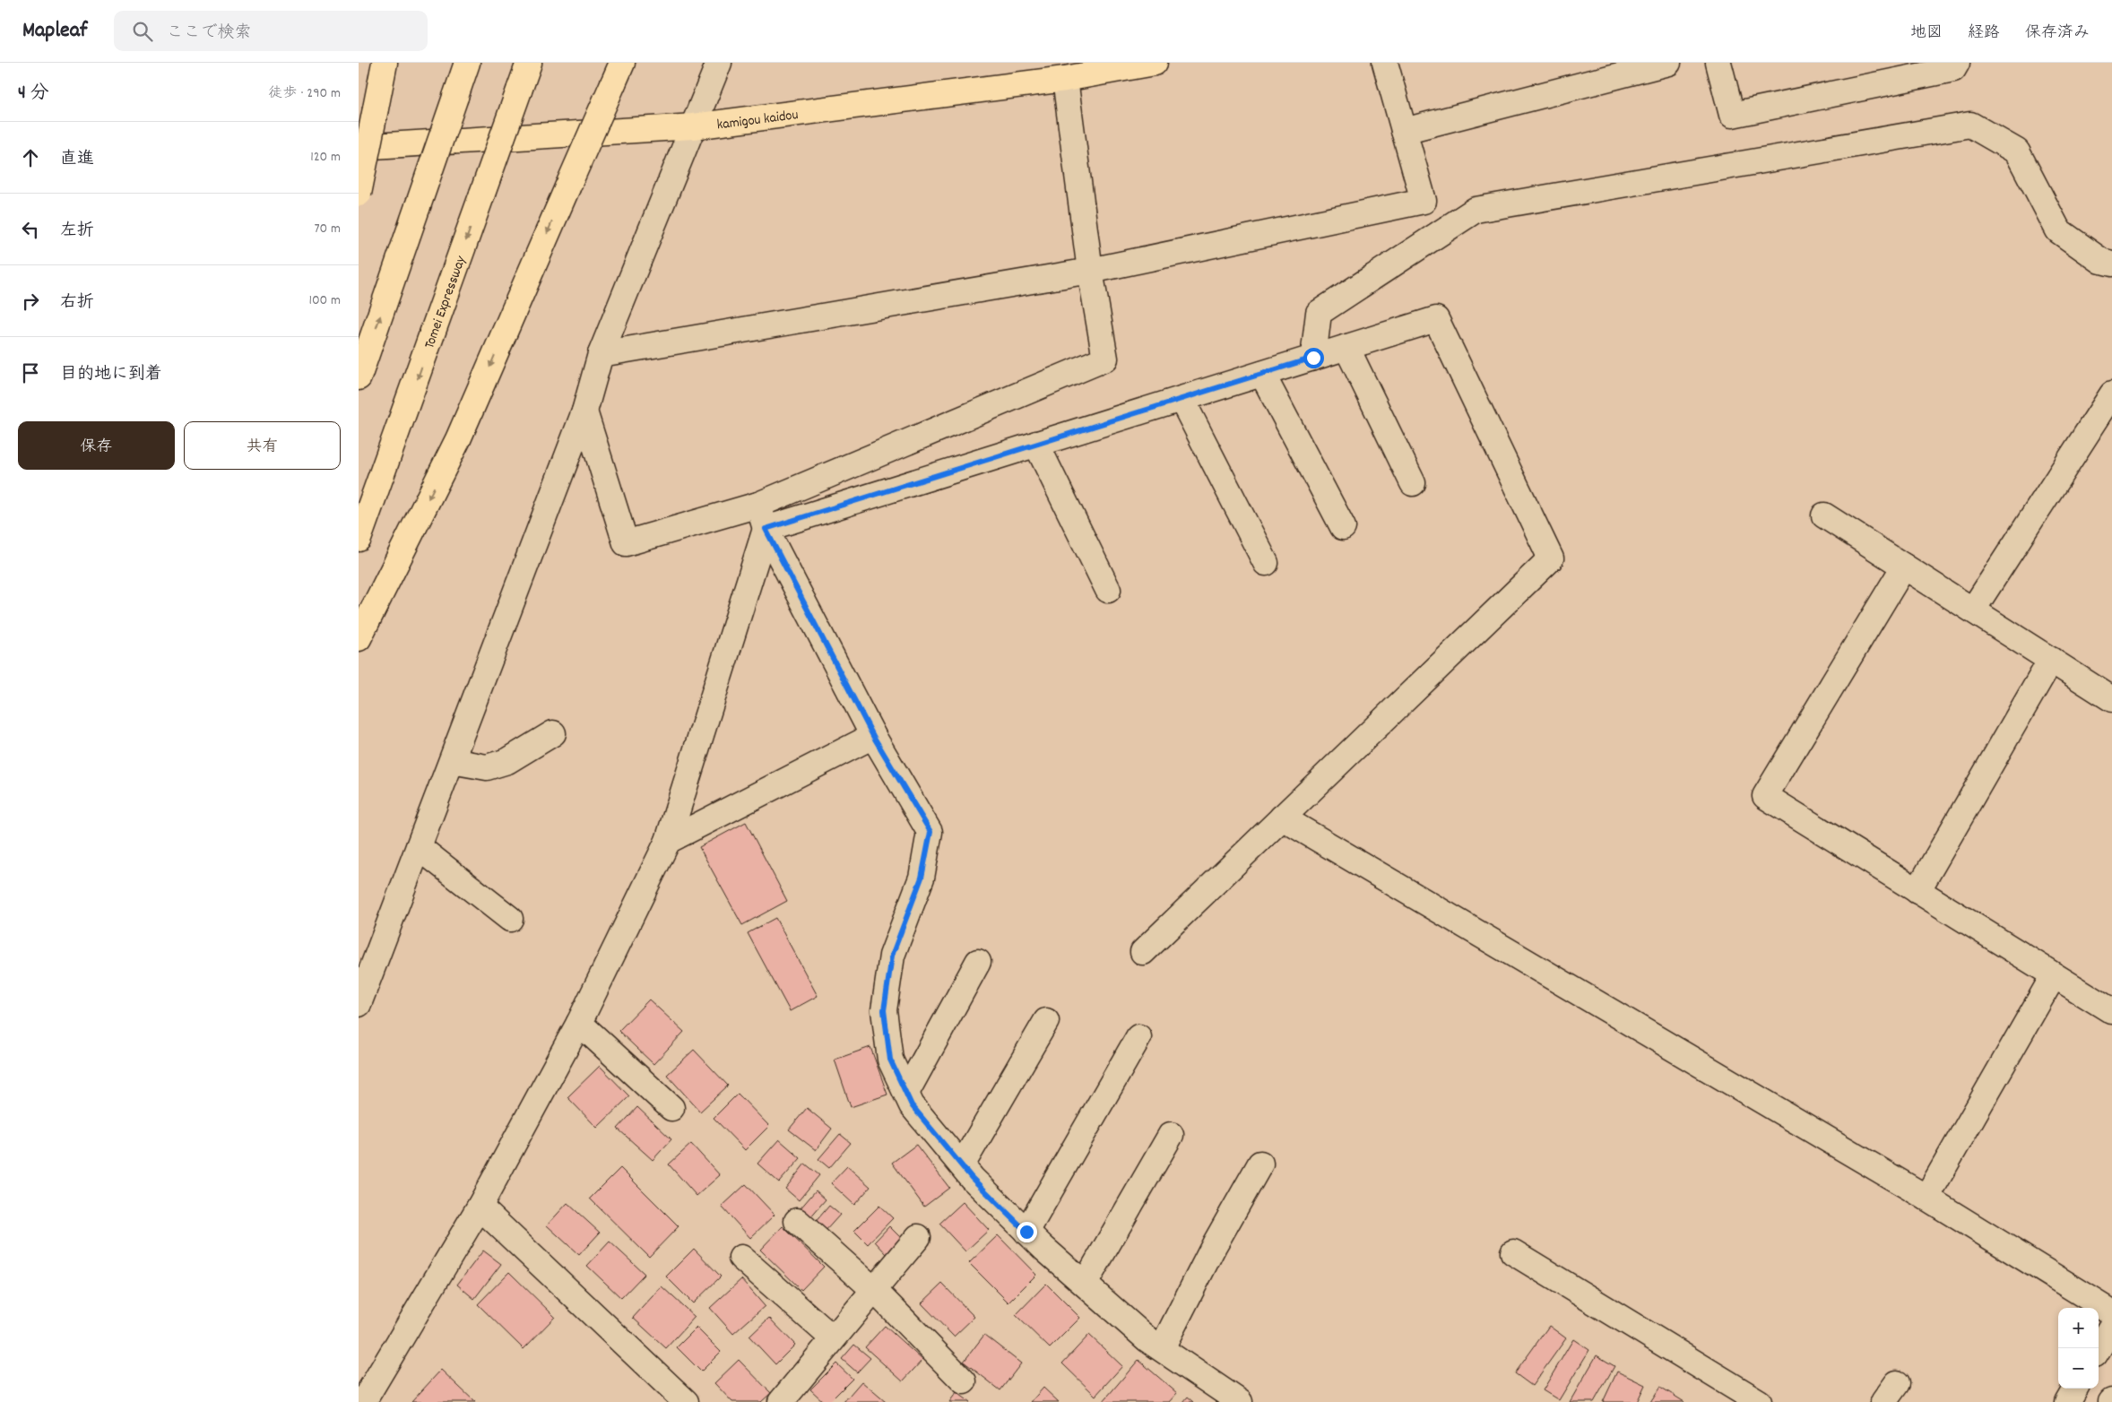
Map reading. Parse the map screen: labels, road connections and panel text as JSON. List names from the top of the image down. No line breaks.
{"streets":{"main road":["kamigou kaidou","Tomei Expressway"]},"page":{"header":"Mapleaf","search":"ここで検索","nav":["地図","経路","保存済み"],"heading":["4 分","徒歩 · 290 m"],"list":[["直進","120 m"],["左折","70 m"],["右折","100 m"],"目的地に到着"],"buttons":["保存","共有"],"map_buttons":["+","−"]}}
